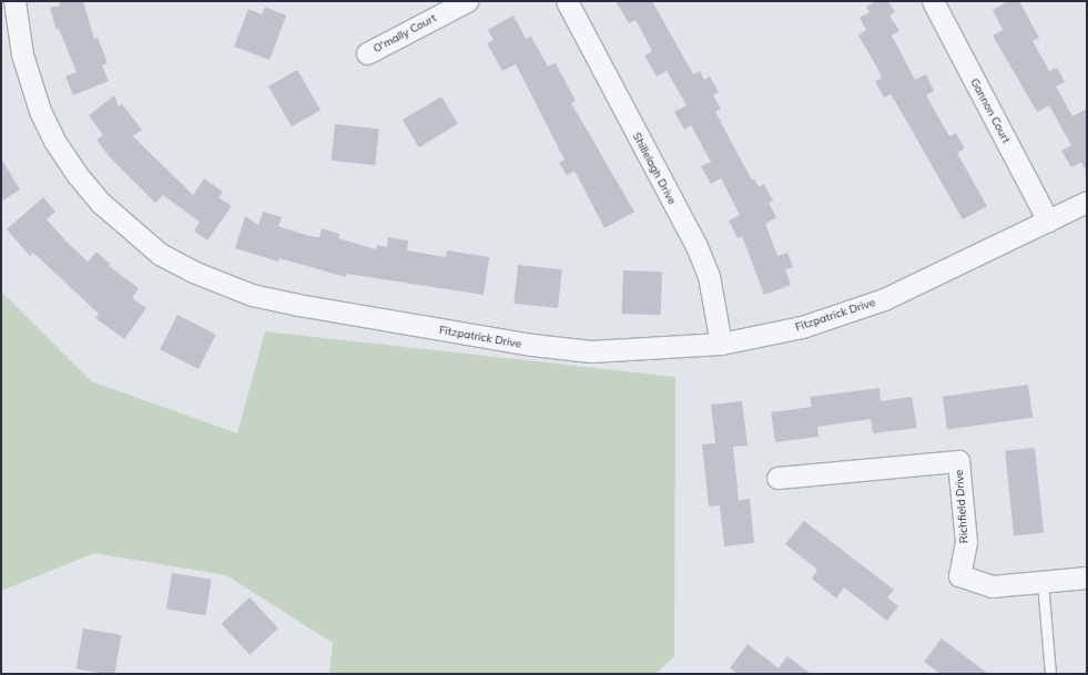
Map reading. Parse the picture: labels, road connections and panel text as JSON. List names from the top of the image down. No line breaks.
{"streets":{"street":["O'mally Court","Gannon Court","Shillelagh Drive","Fitzpatrick Drive","Richfield Drive"]},"crossings":[["Gannon Court","Fitzpatrick Drive"],["Shillelagh Drive","Fitzpatrick Drive"]]}
